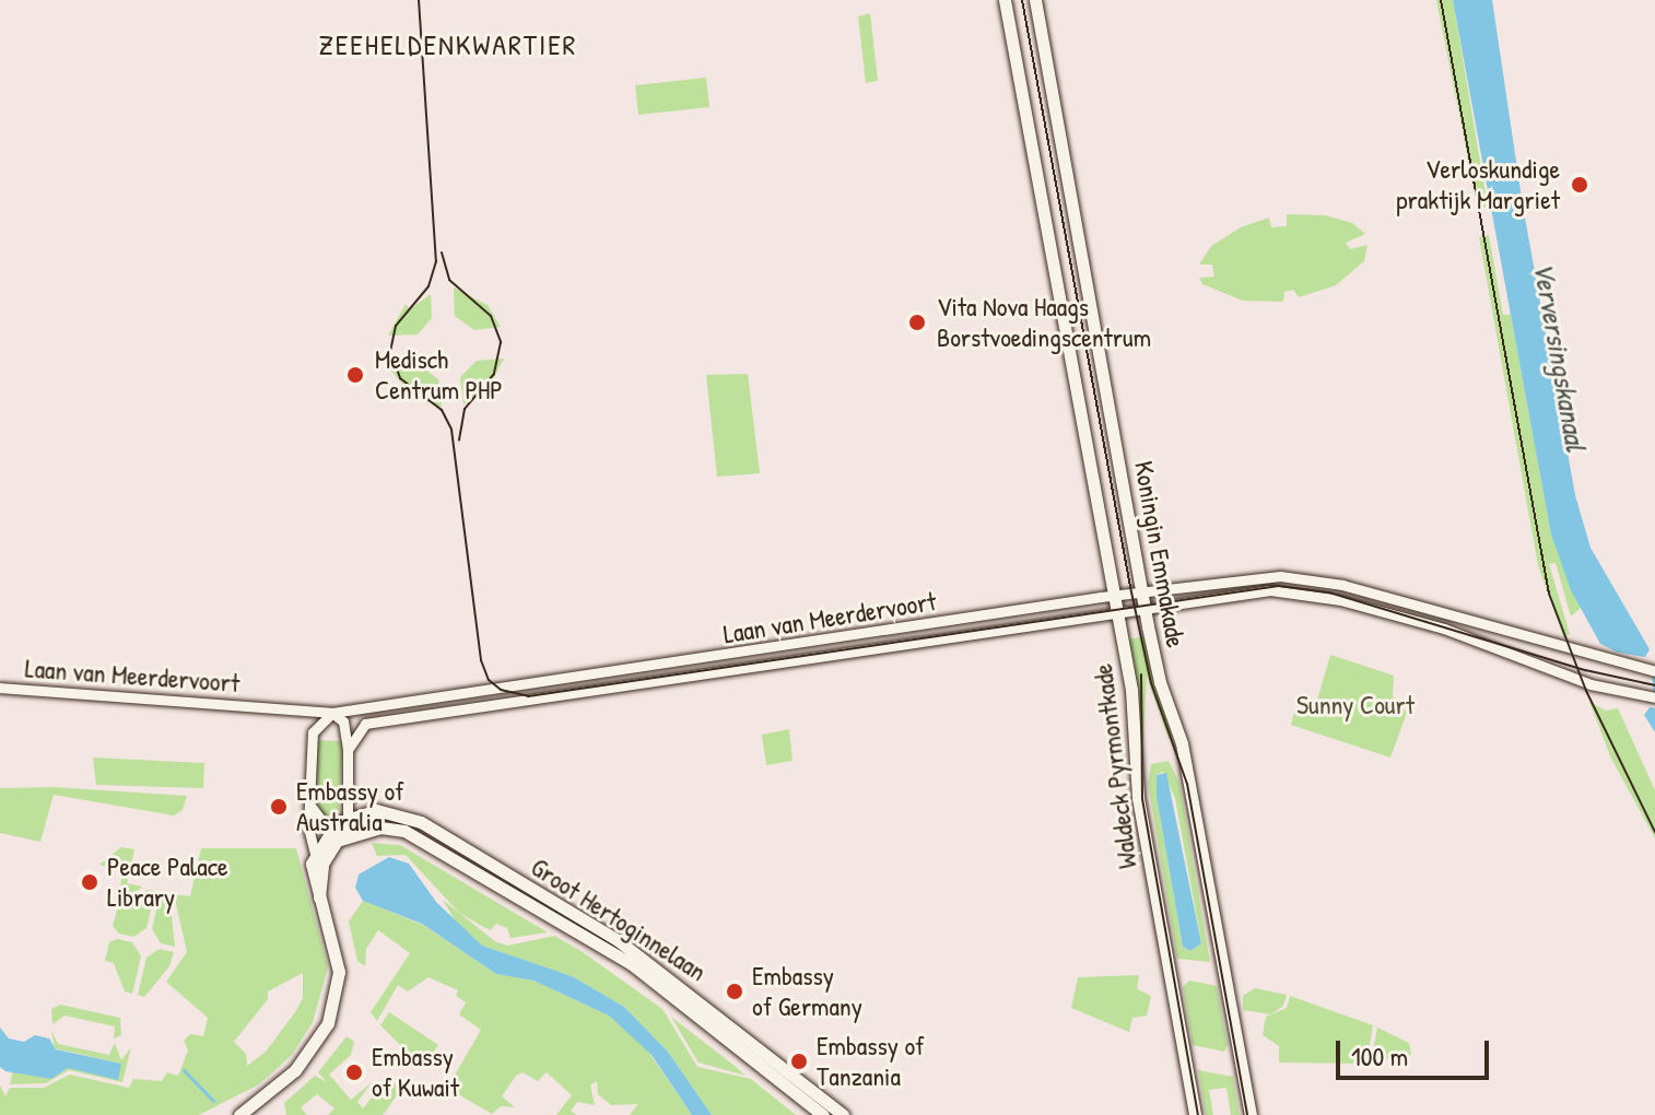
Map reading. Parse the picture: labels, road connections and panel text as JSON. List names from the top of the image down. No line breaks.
{"streets":{"main road":["Koningin Emmakade","Waldeck Pyrmontkade","Groot Hertoginnelaan"],"street":["Laan van Meerdervoort"]},"crossings":[["Koningin Emmakade","Laan van Meerdervoort"],["Laan van Meerdervoort","Waldeck Pyrmontkade"]],"districts":["ZEEHELDENKWARTIER"],"water":["Verversingskanaal"],"parks":["Sunny Court"],"places":["Verloskundige praktijk Margriet","Vita Nova Haags Borstvoedingscentrum","Medisch Centrum PHP","Embassy of Australia","Peace Palace Library","Embassy of Germany","Embassy of Tanzania","Embassy of Kuwait"],"scale_bar":"100 m"}
